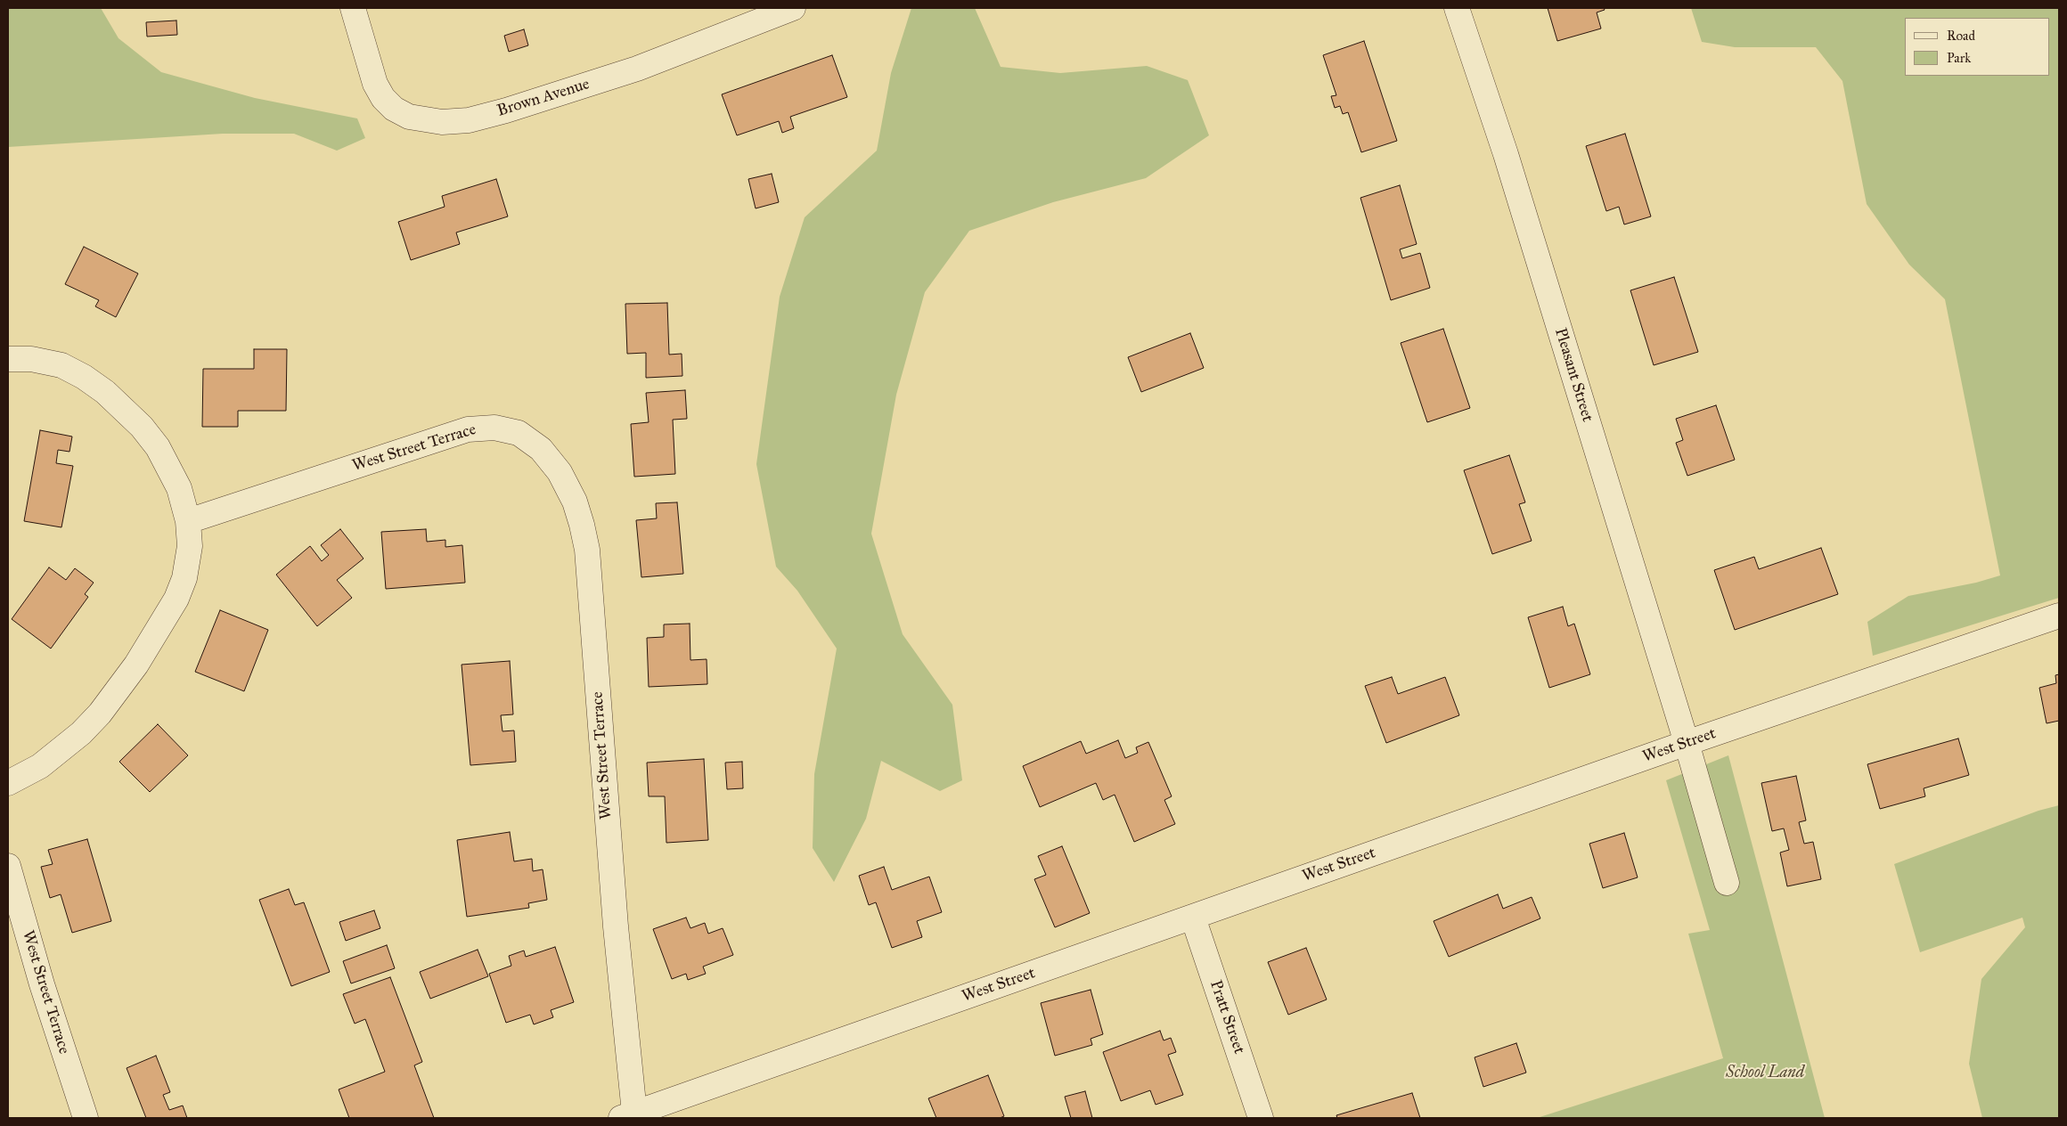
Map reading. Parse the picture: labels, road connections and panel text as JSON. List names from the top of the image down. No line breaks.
{"streets":{"street":["Brown Avenue","Pleasant Street","West Street Terrace","West Street","Pratt Street"]},"crossings":[["Pleasant Street","West Street"],["West Street Terrace","West Street"],["West Street","Pratt Street"]],"parks":["School Land"],"legend":["Road","Park"]}
